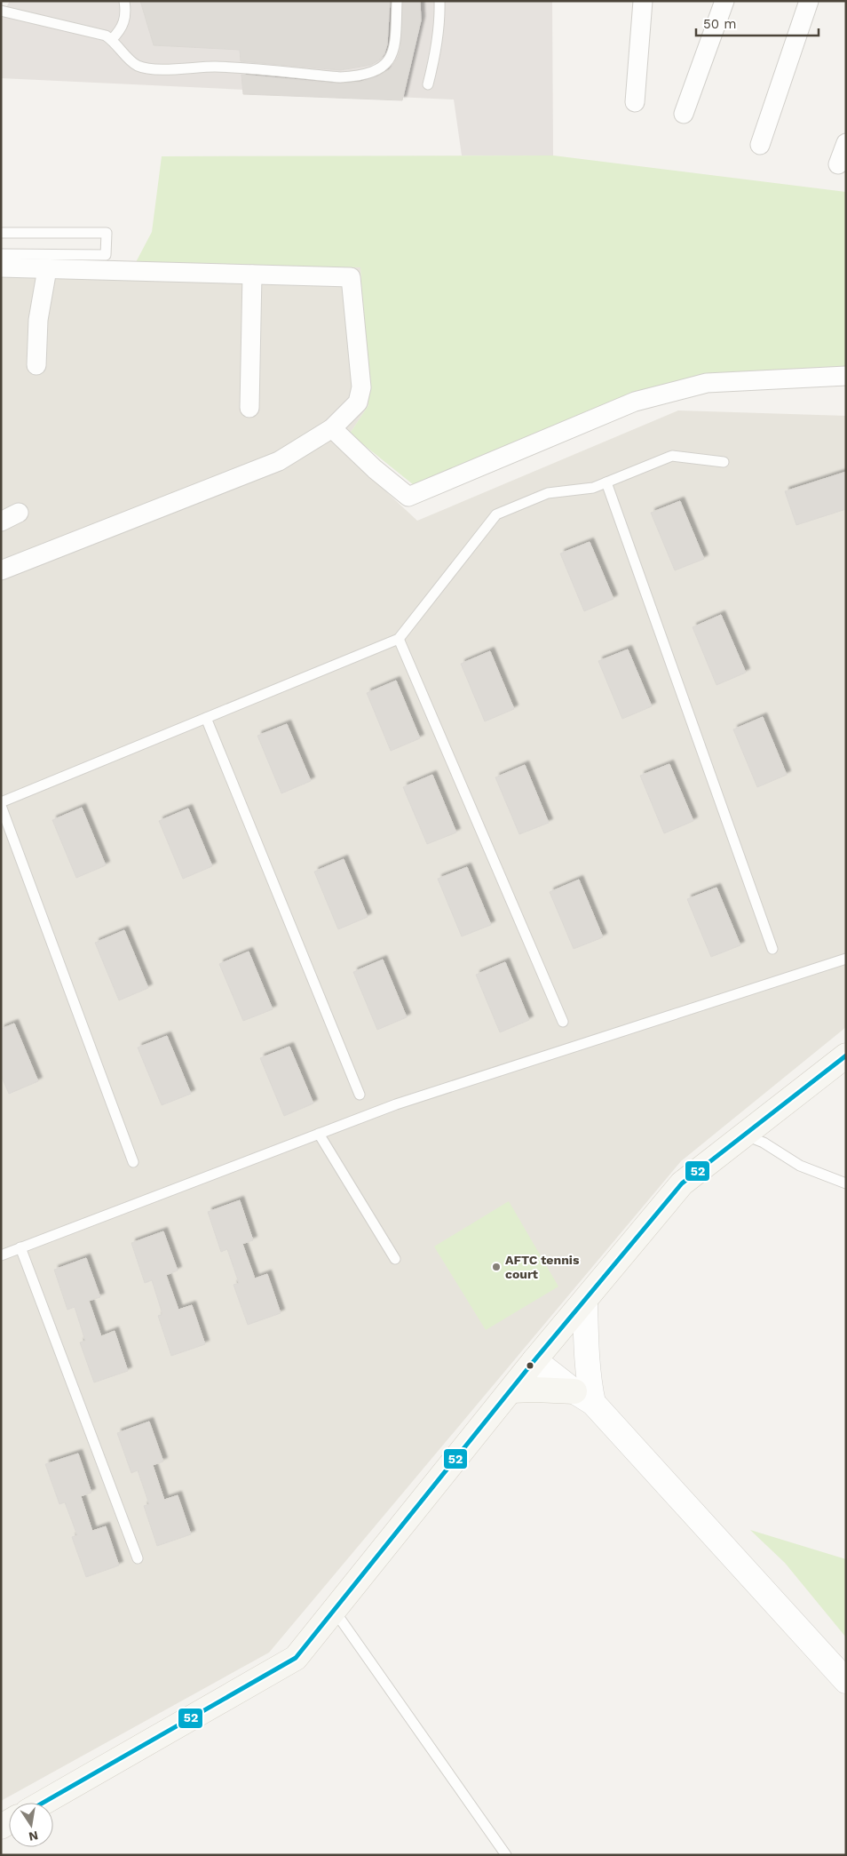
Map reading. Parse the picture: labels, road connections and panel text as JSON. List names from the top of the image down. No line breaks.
{"places":["AFTC tennis court"],"lines":["transit line 52"],"scale_bar":"50 m","north":"bottom"}
